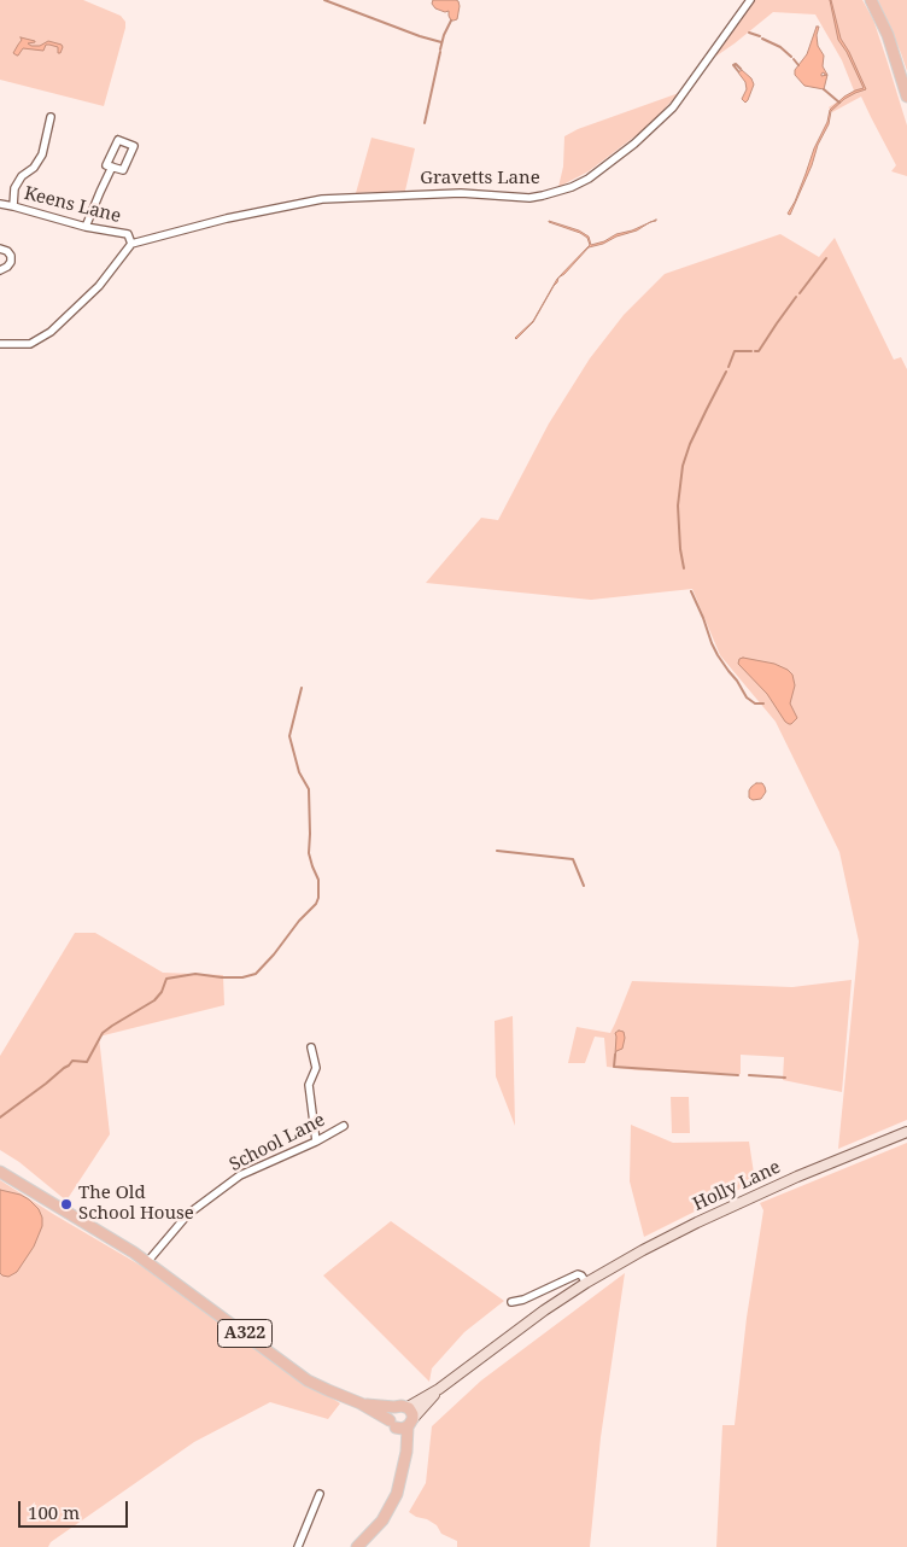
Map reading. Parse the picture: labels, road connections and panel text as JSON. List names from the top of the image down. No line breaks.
{"streets":{"main road":["A322"],"street":["Gravetts Lane","Keens Lane","School Lane","Holly Lane"]},"crossings":[["Gravetts Lane","Keens Lane"],["School Lane","A322"],["Holly Lane","A322"]],"places":["The Old School House"],"scale_bar":"100 m"}
